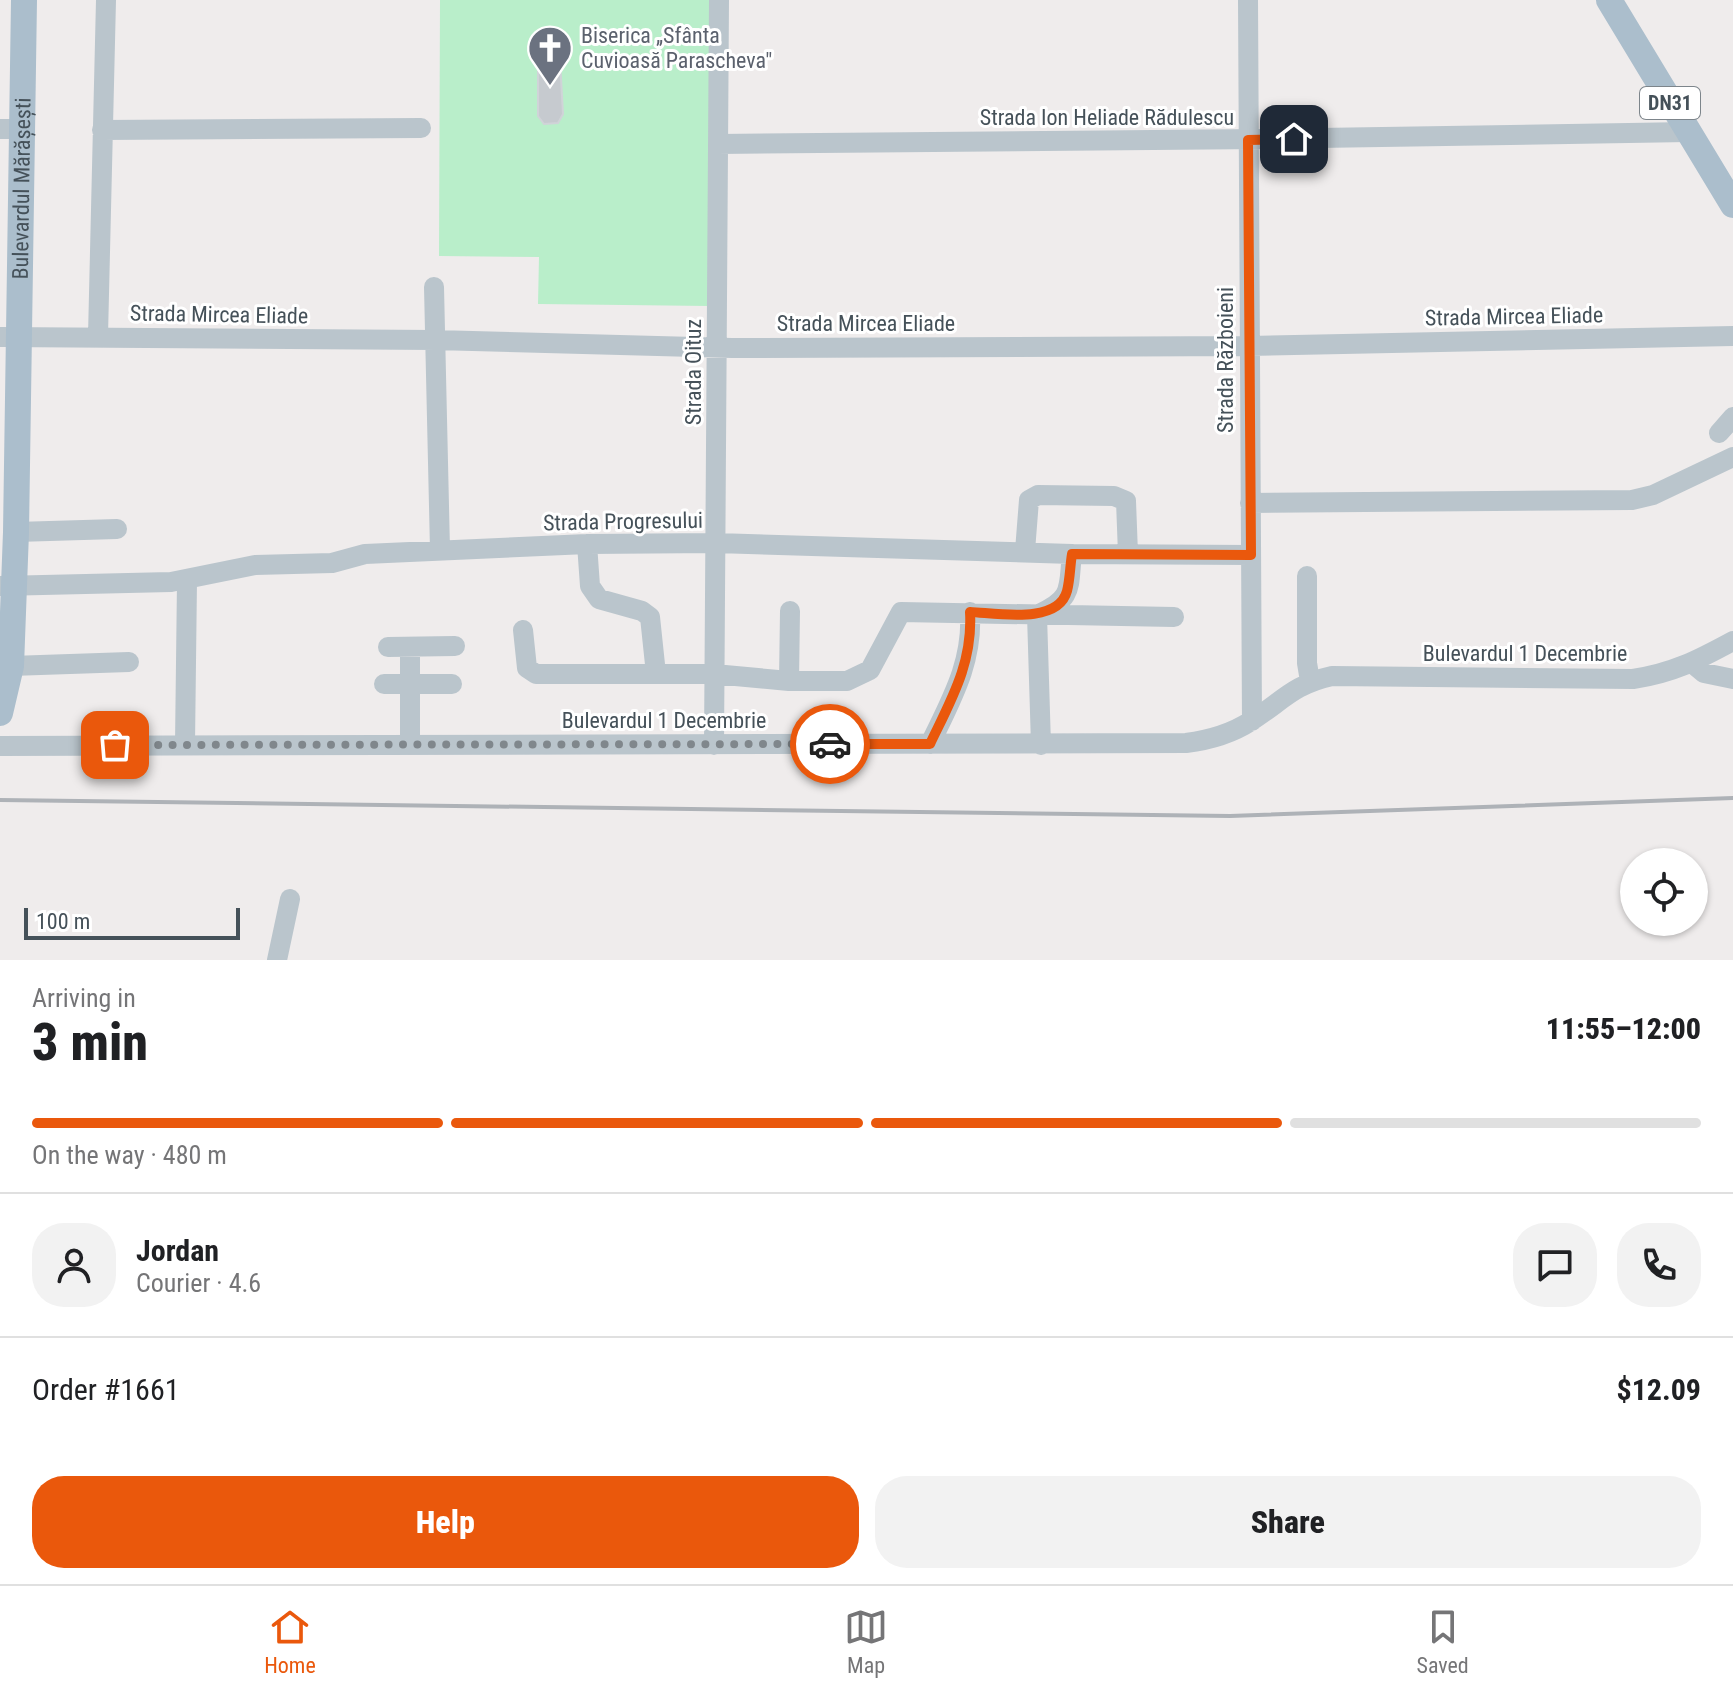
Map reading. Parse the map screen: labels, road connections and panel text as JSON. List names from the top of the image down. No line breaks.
{"streets":{"main road":["DN31","Bulevardul Mărășești"],"street":["Strada Ion Heliade Rădulescu","Strada Mircea Eliade","Strada Războieni","Strada Oituz","Strada Progresului","Bulevardul 1 Decembrie"]},"crossings":[["DN31","Strada Ion Heliade Rădulescu"],["Strada Ion Heliade Rădulescu","Strada Războieni"],["Strada Ion Heliade Rădulescu","Strada Oituz"],["Bulevardul Mărășești","Strada Mircea Eliade"],["Bulevardul Mărășești","Strada Progresului"],["Strada Mircea Eliade","Strada Războieni"],["Strada Mircea Eliade","Strada Oituz"],["Strada Războieni","Strada Progresului"],["Strada Războieni","Bulevardul 1 Decembrie"],["Strada Oituz","Strada Progresului"],["Strada Oituz","Bulevardul 1 Decembrie"]],"places":{"church":["Biserica „Sfânta Cuvioasă Parascheva\""]},"scale_bar":"100 m","page":{"scale":"100 m","heading":["3 min","Arriving in","11:55–12:00"],"panel":["Jordan","Courier · 4.6","Order #1661","$12.09"],"bar":"On the way · 480 m","buttons":["Help","Share"],"tabs":["Home","Map","Saved"]}}
